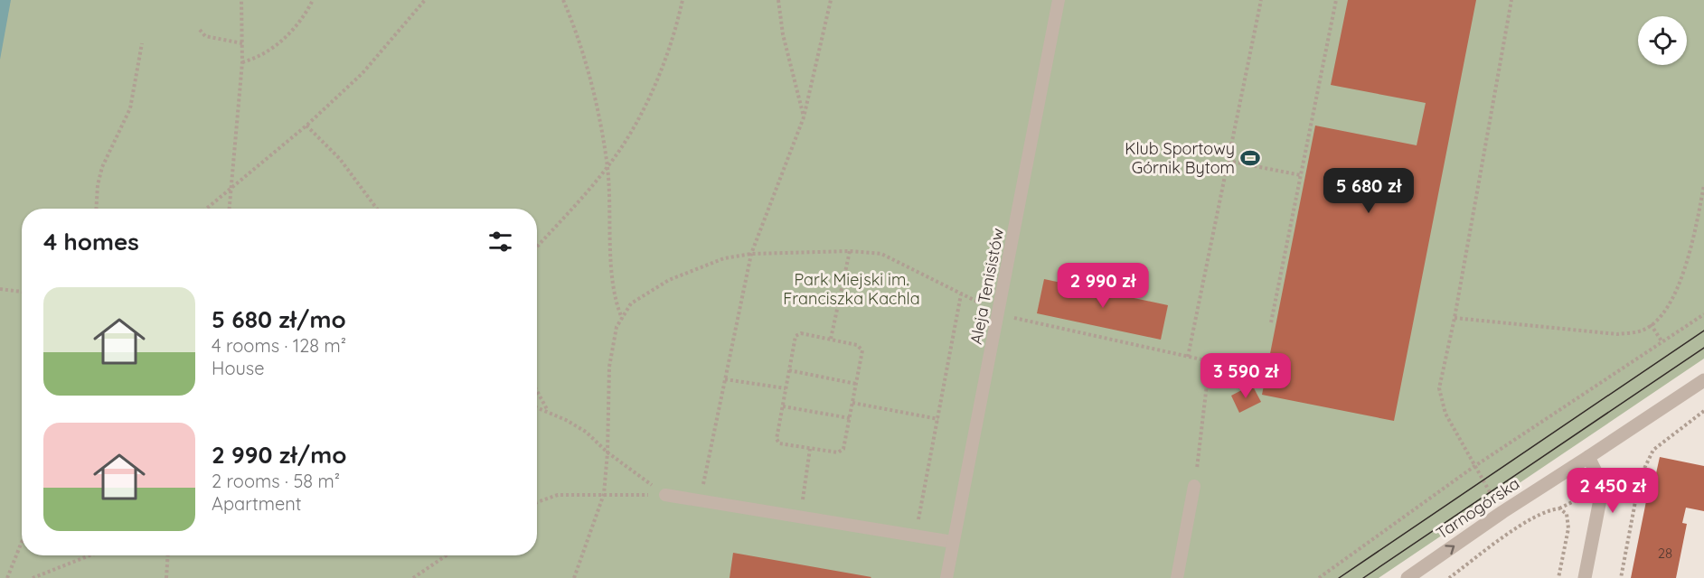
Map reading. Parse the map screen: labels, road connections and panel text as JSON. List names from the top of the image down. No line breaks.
{"streets":{"street":["Tarnogórska"],"lane":["Aleja Tenisistów"]},"parks":["Park Miejski im. Franciszka Kachla"],"places":{"sports":["Klub Sportowy Górnik Bytom"]},"house_numbers":["28"],"page":{"price":["5 680 zł","2 990 zł","3 590 zł","2 450 zł"],"heading":"4 homes","list":[{"name":"5 680 zł/mo","note":"4 rooms · 128 m² · House"},{"name":"2 990 zł/mo","note":"2 rooms · 58 m² · Apartment"}]}}
